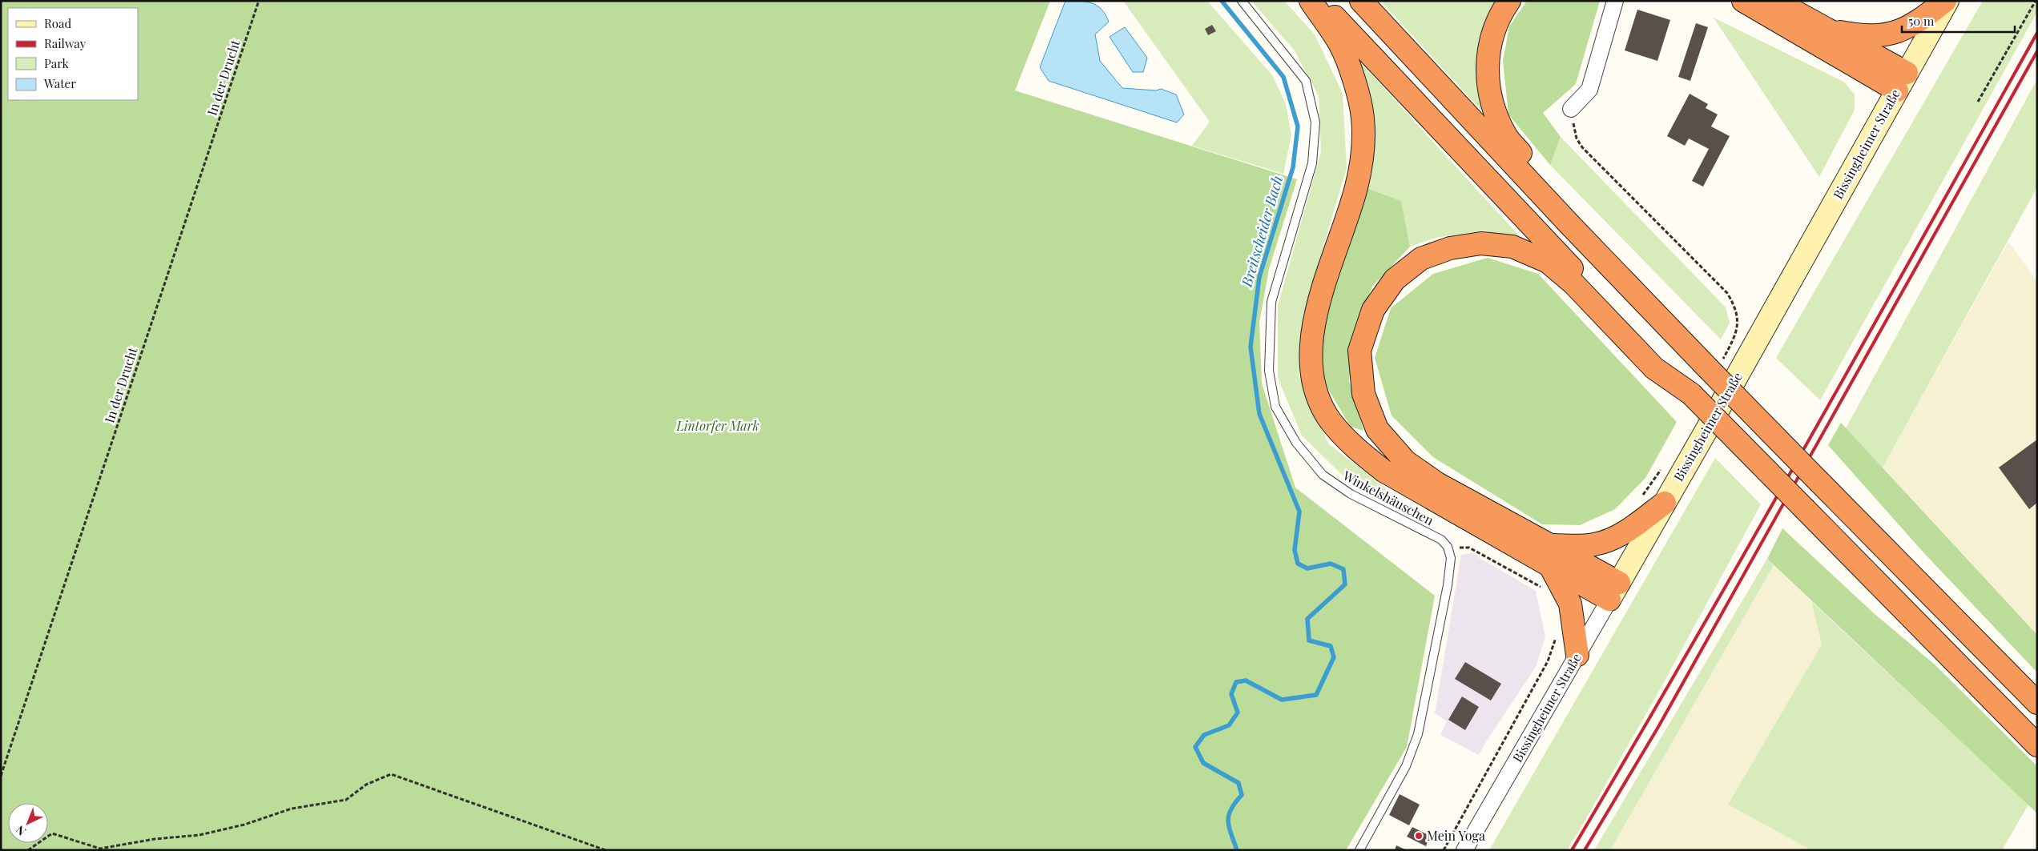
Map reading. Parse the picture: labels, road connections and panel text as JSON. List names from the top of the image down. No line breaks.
{"streets":{"street":["Bissingheimer Straße"],"lane":["Winkelshäuschen"],"path":["In der Drucht"]},"water":["Breitscheider Bach"],"parks":["Lintorfer Mark"],"places":["Mein Yoga"],"legend":["Road","Railway","Park","Water"],"scale_bar":"50 m","north":"bottom left"}
